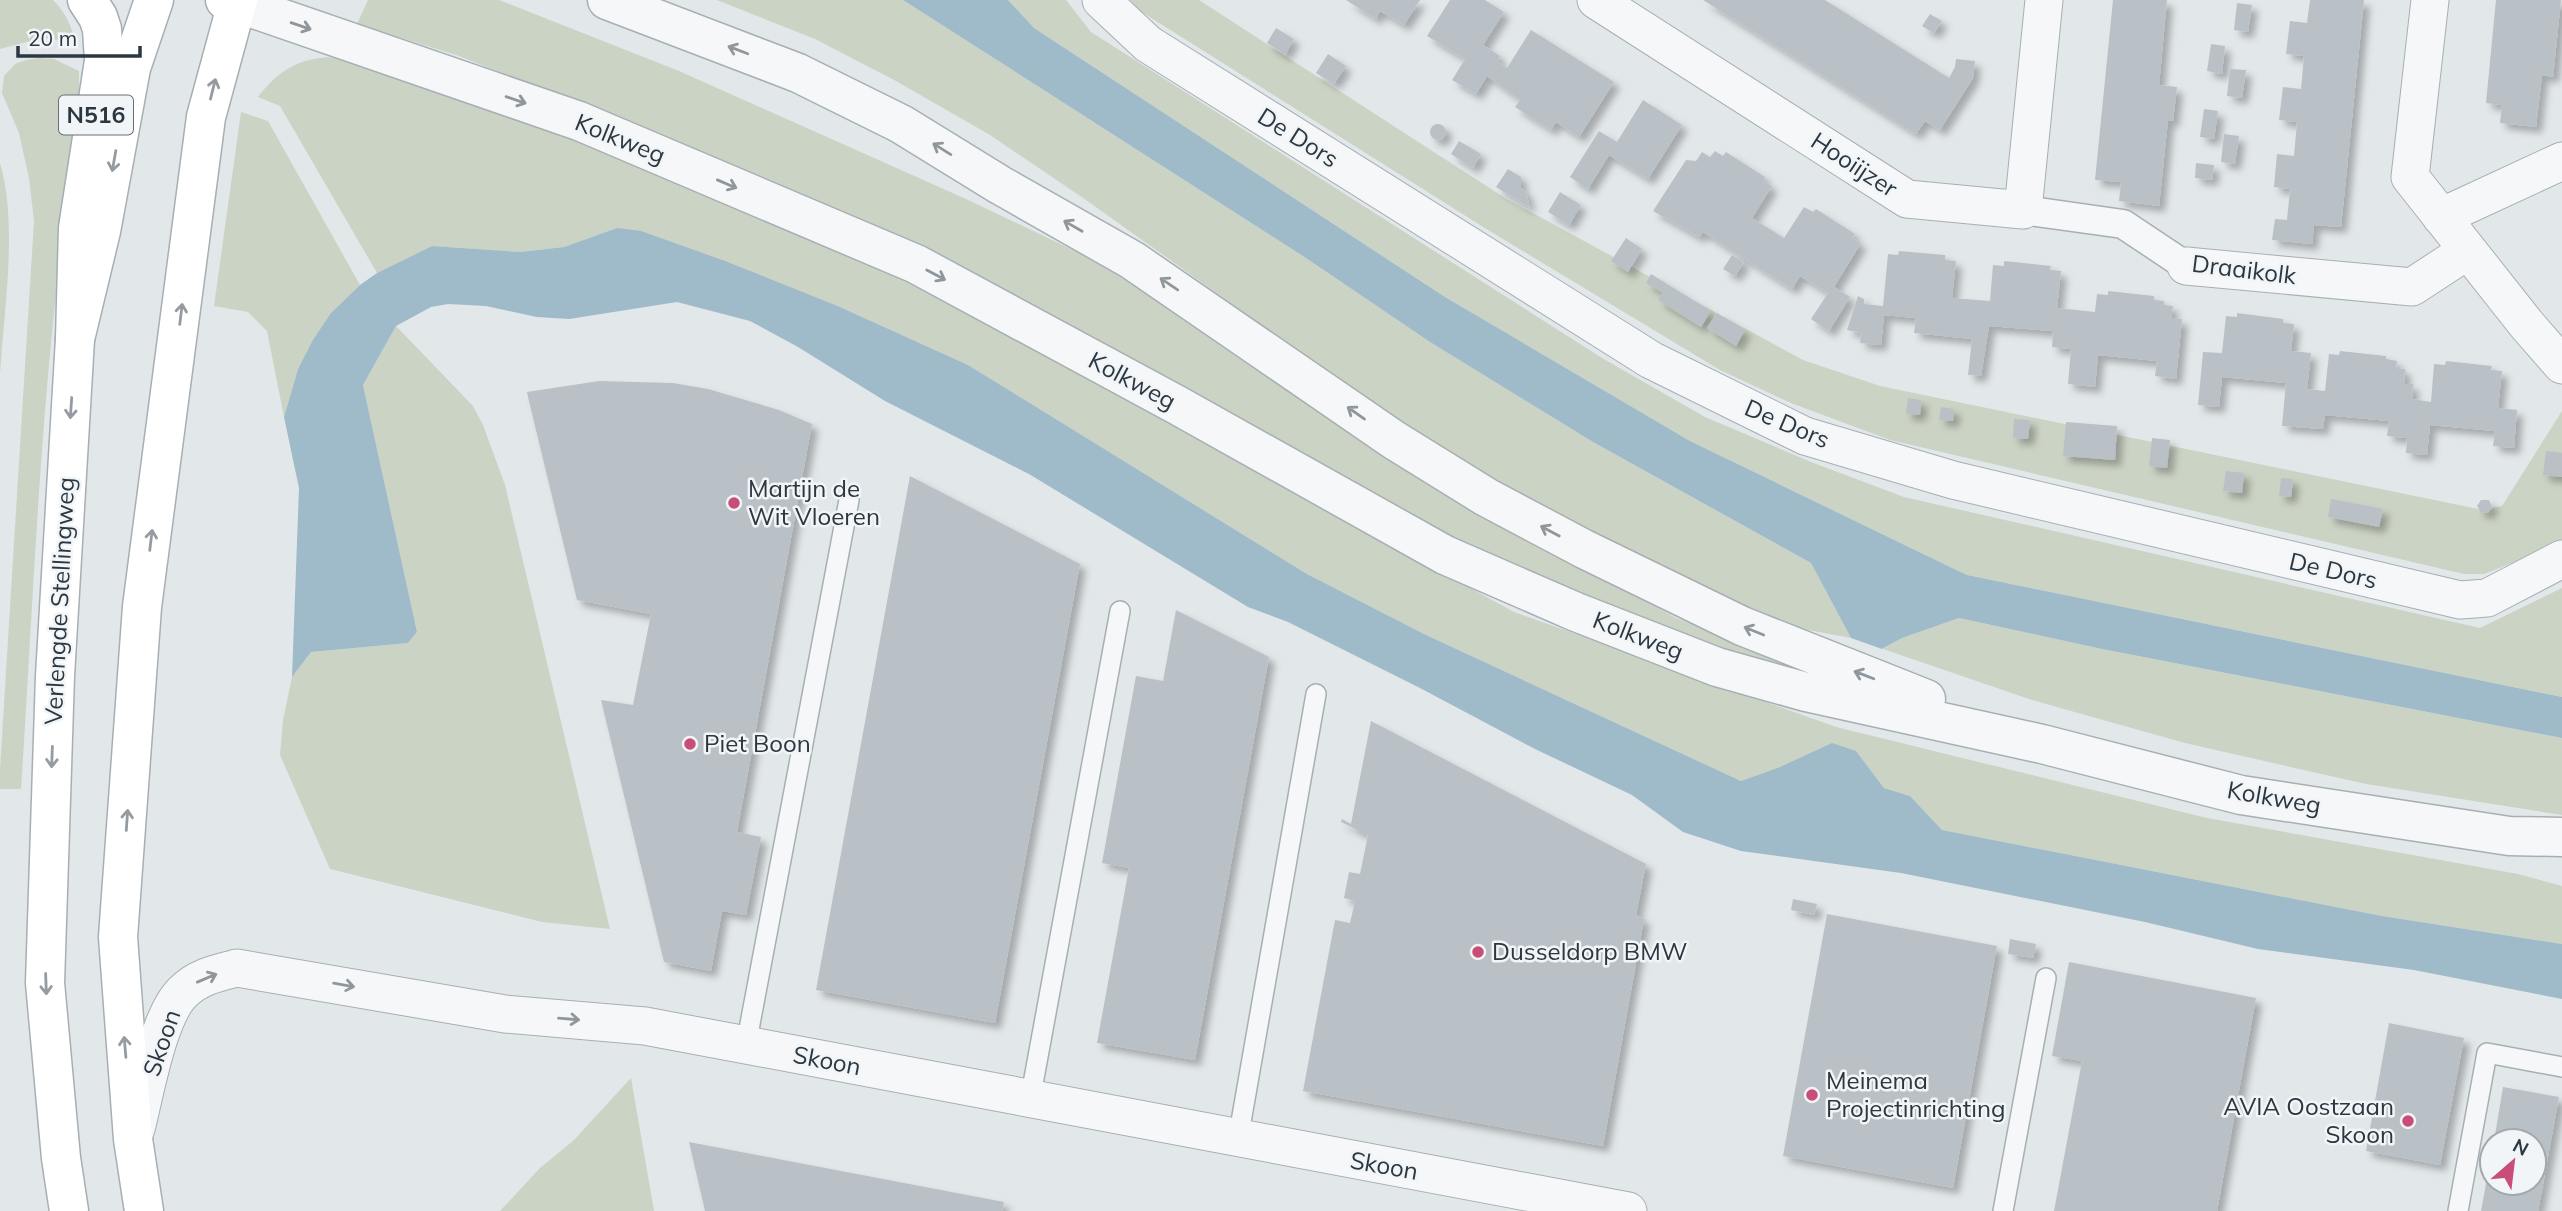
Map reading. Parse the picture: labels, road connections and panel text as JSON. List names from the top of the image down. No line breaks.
{"streets":{"main road":["N516","Verlengde Stellingweg"],"street":["De Dors","Kolkweg","Hooiijzer","Draaikolk","Skoon"]},"crossings":[["N516","Verlengde Stellingweg"],["Hooiijzer","Draaikolk"]],"one_way":["Skoon"],"places":["Martijn de Wit Vloeren","Piet Boon","Dusseldorp BMW","Meinema Projectinrichting","AVIA Oostzaan Skoon"],"scale_bar":"20 m","north":"top right"}
